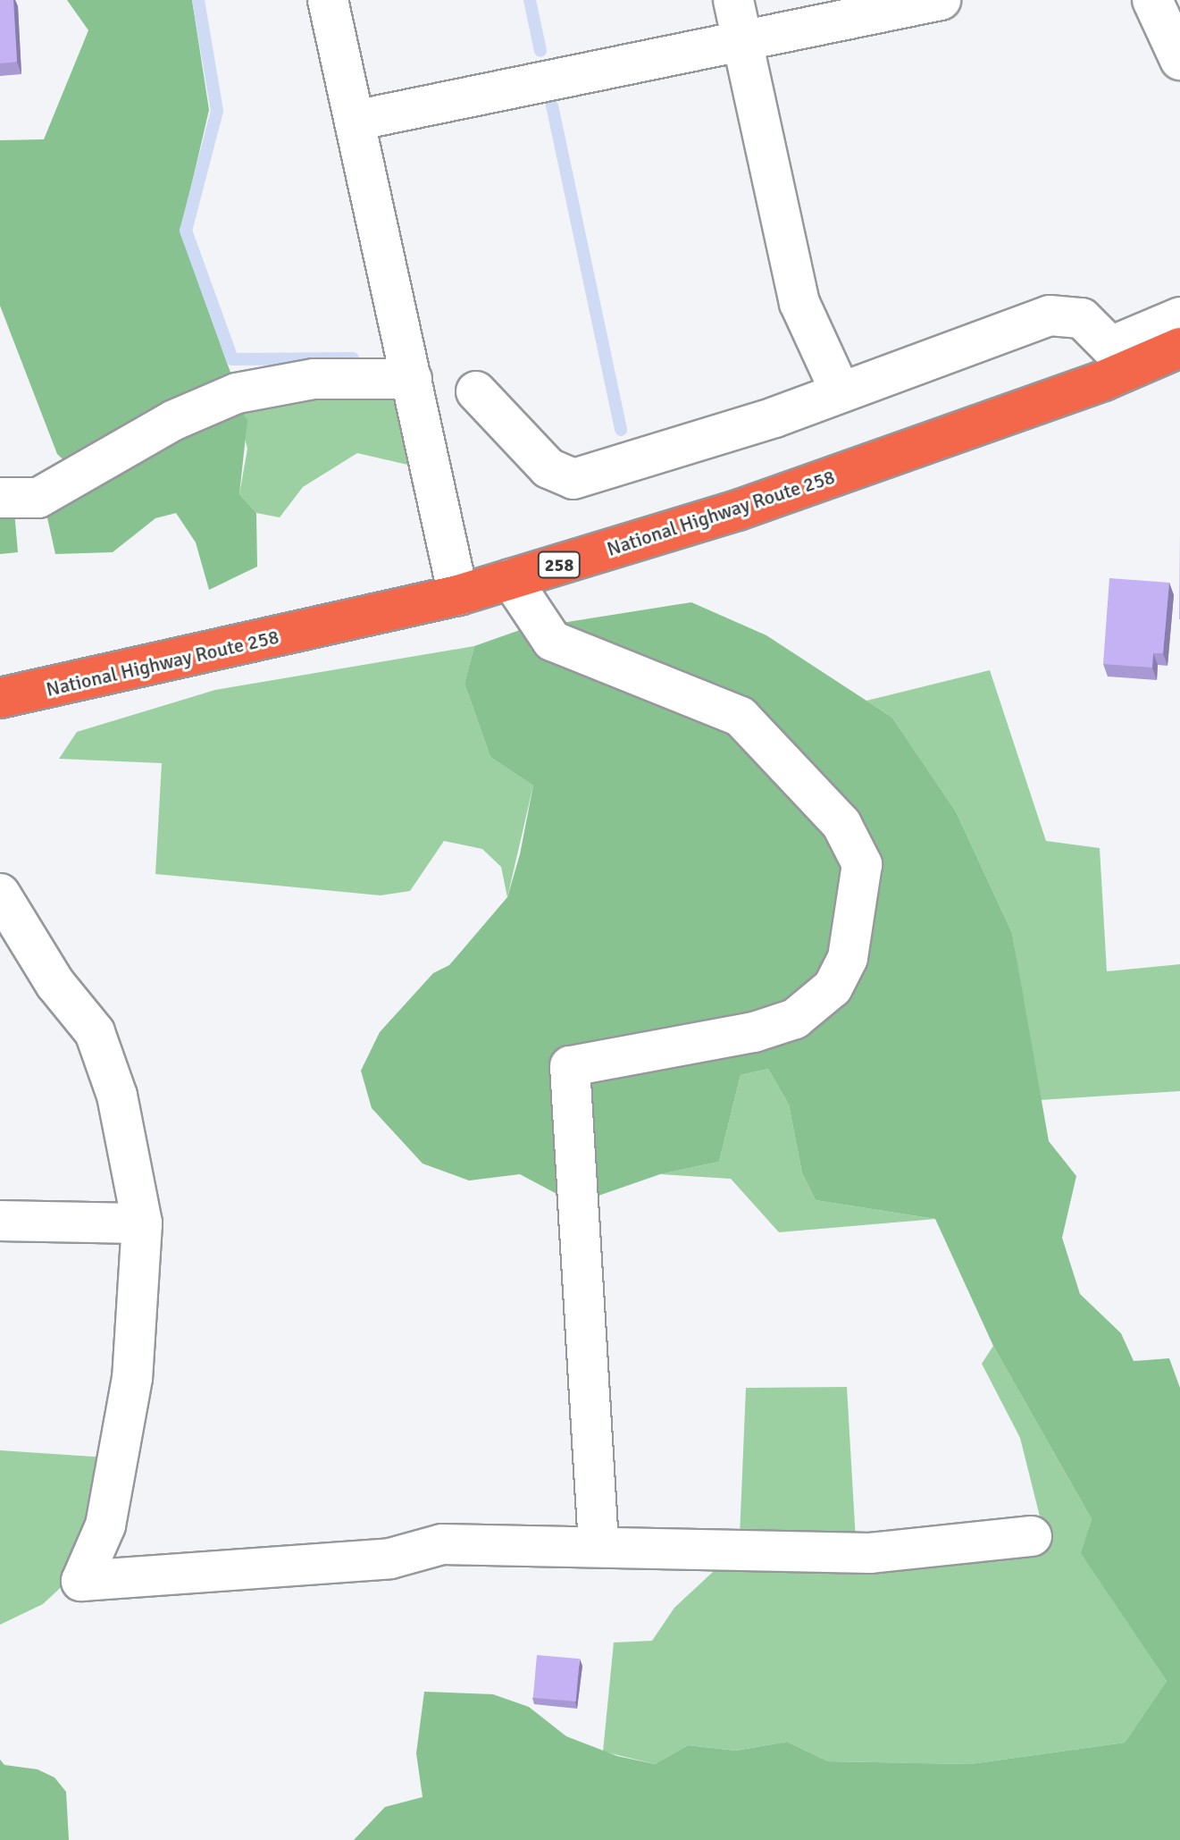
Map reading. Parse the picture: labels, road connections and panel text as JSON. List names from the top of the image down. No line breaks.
{"streets":{"highway":["National Highway Route 258","258"]}}
